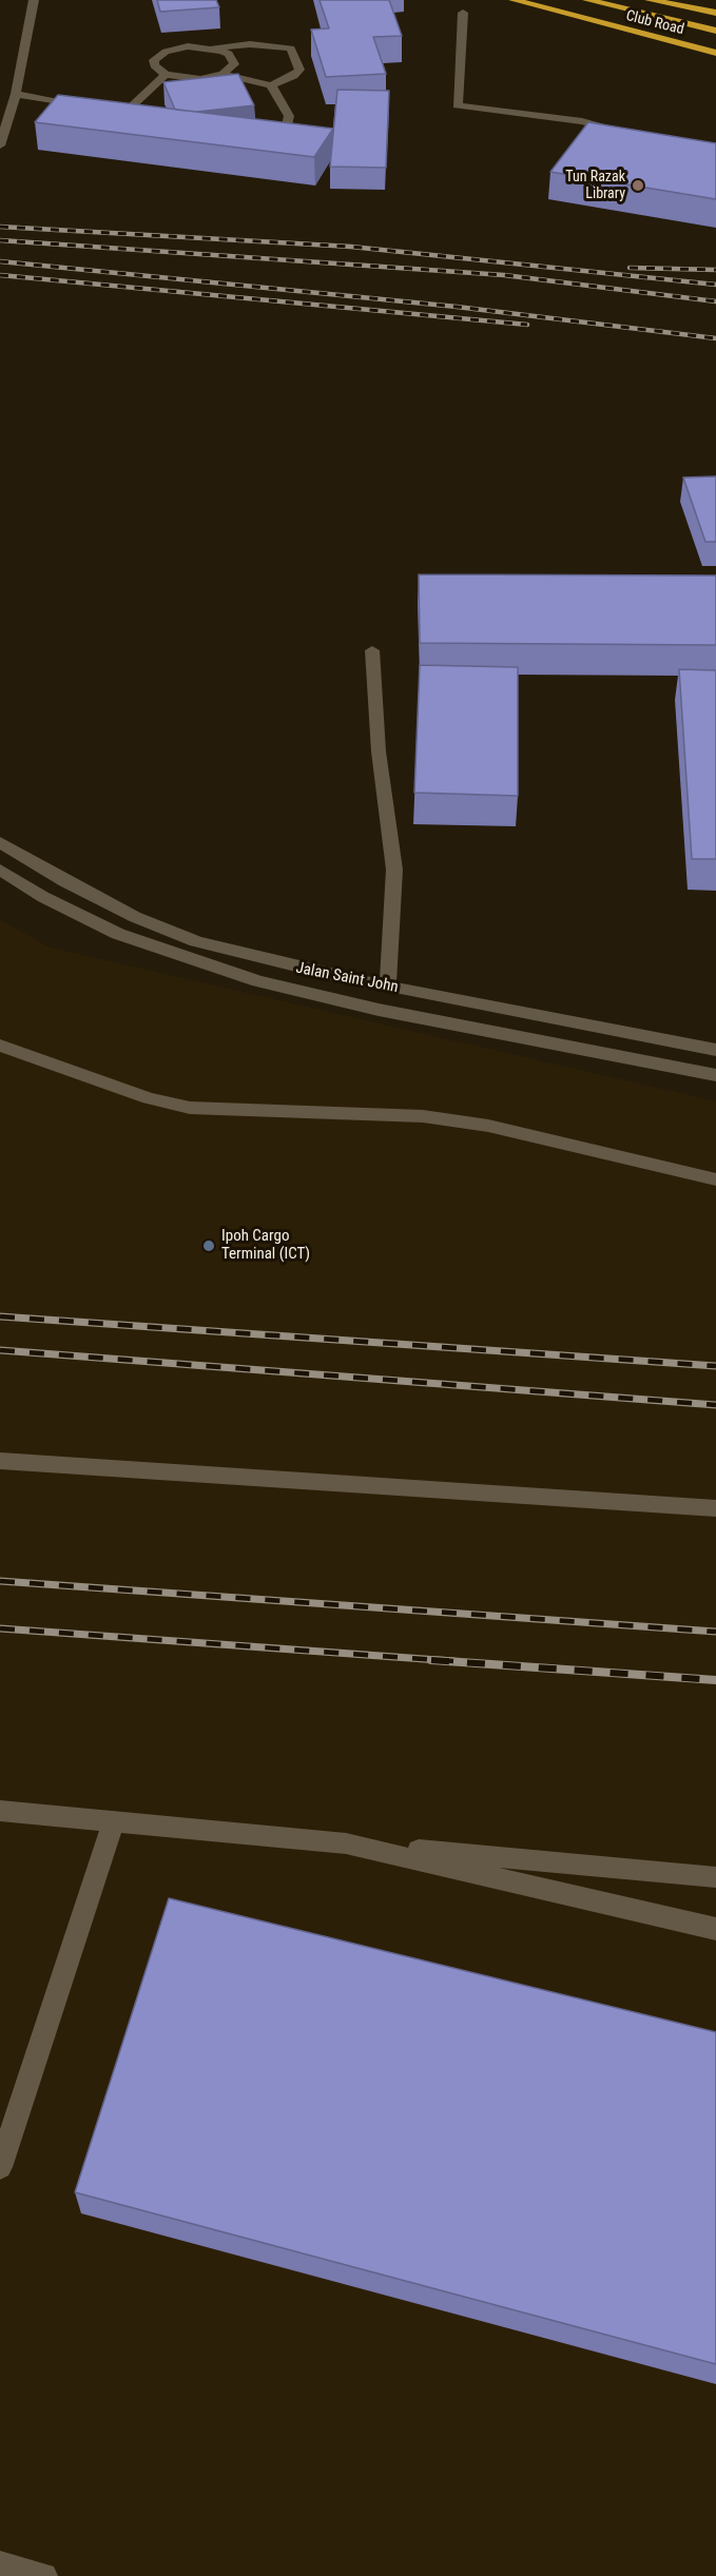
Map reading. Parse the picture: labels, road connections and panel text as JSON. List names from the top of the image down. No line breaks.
{"streets":{"highway":["Club Road"],"street":["Jalan Saint John"]},"places":["Tun Razak Library","Ipoh Cargo Terminal (ICT)"]}
